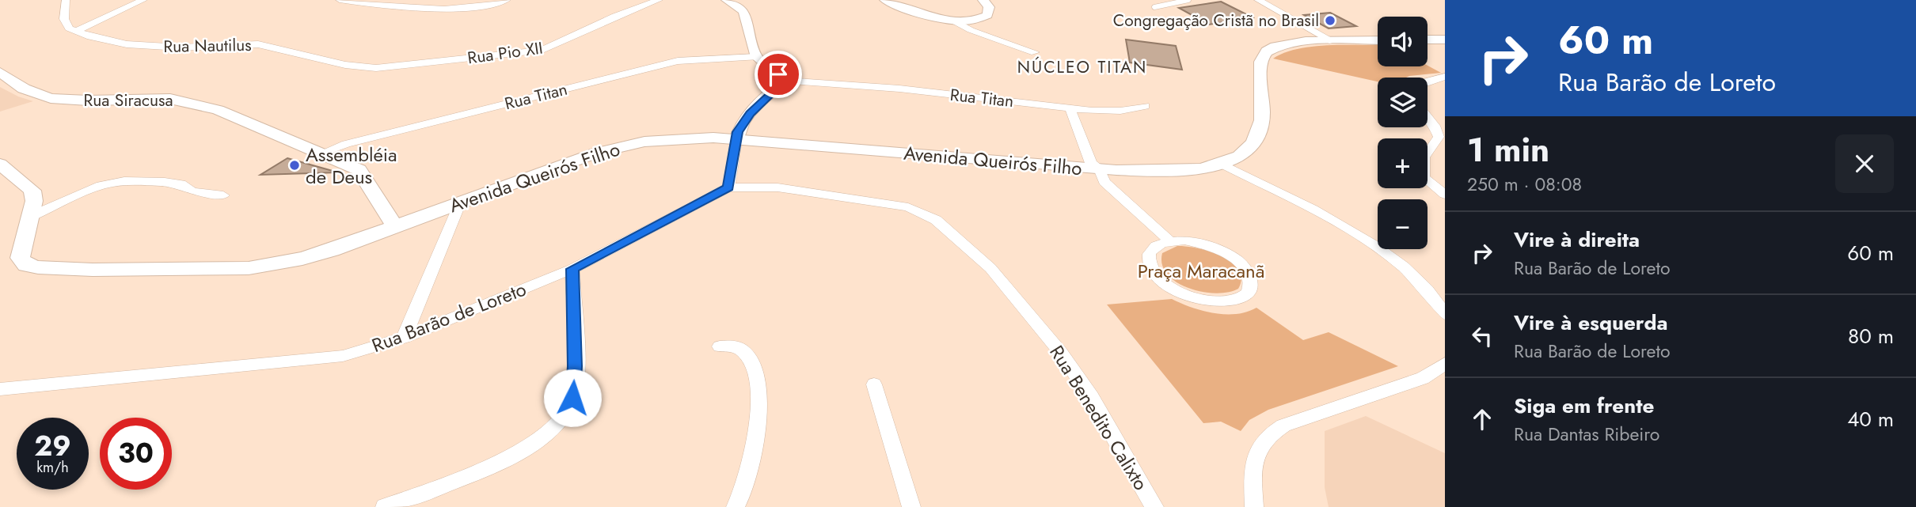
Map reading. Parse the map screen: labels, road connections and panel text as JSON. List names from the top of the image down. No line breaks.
{"streets":{"main road":["Rua Siracusa","Avenida Queirós Filho"],"street":["Rua Nautilus","Rua Pio XII","Rua Titan","Rua Barão de Loreto","Rua Benedito Calixto"]},"crossings":[["Rua Nautilus","Rua Pio XII"],["Rua Titan","Rua Siracusa"],["Rua Siracusa","Avenida Queirós Filho"],["Rua Barão de Loreto","Rua Benedito Calixto"]],"districts":["NÚCLEO TITAN"],"parks":["Praça Maracanã"],"places":["Congregação Cristã no Brasil","Assembléia de Deus"],"page":{"turn":["60 m","Rua Barão de Loreto"],"map_buttons":["+","−"],"heading":["1 min","250 m · 08:08"],"list":[{"name":"Vire à direita","note":"Rua Barão de Loreto","value":"60 m"},{"name":"Vire à esquerda","note":"Rua Barão de Loreto","value":"80 m"},{"name":"Siga em frente","note":"Rua Dantas Ribeiro","value":"40 m"}],"speed":"29 km/h","limit":"30"}}
